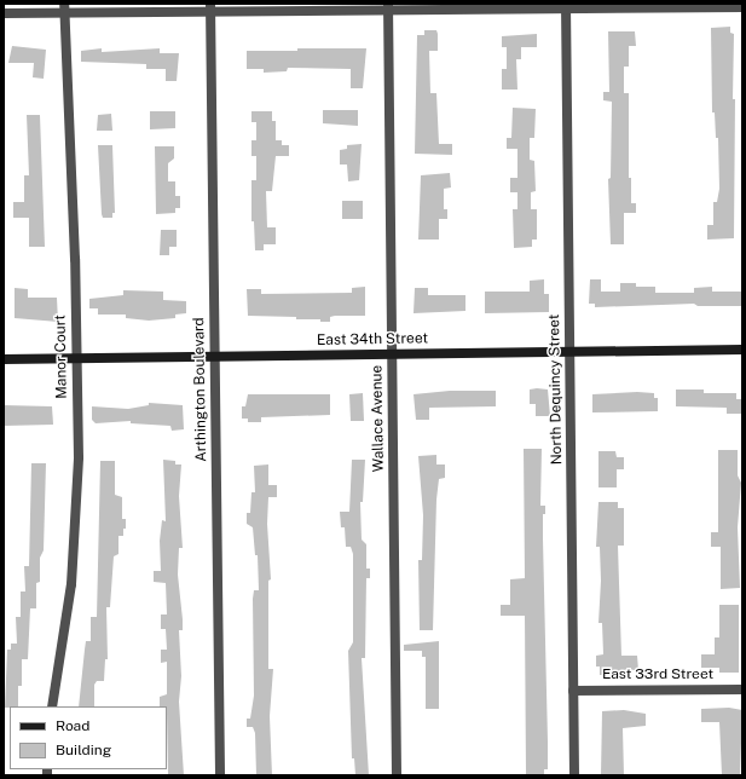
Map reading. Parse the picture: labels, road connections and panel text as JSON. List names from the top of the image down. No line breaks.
{"streets":{"main road":["East 34th Street"],"street":["Manor Court","Arthington Boulevard","North Dequincy Street","Wallace Avenue","East 33rd Street"]},"crossings":[["East 34th Street","Manor Court"],["East 34th Street","Arthington Boulevard"],["East 34th Street","North Dequincy Street"],["East 34th Street","Wallace Avenue"],["North Dequincy Street","East 33rd Street"]],"legend":["Road","Building"]}
